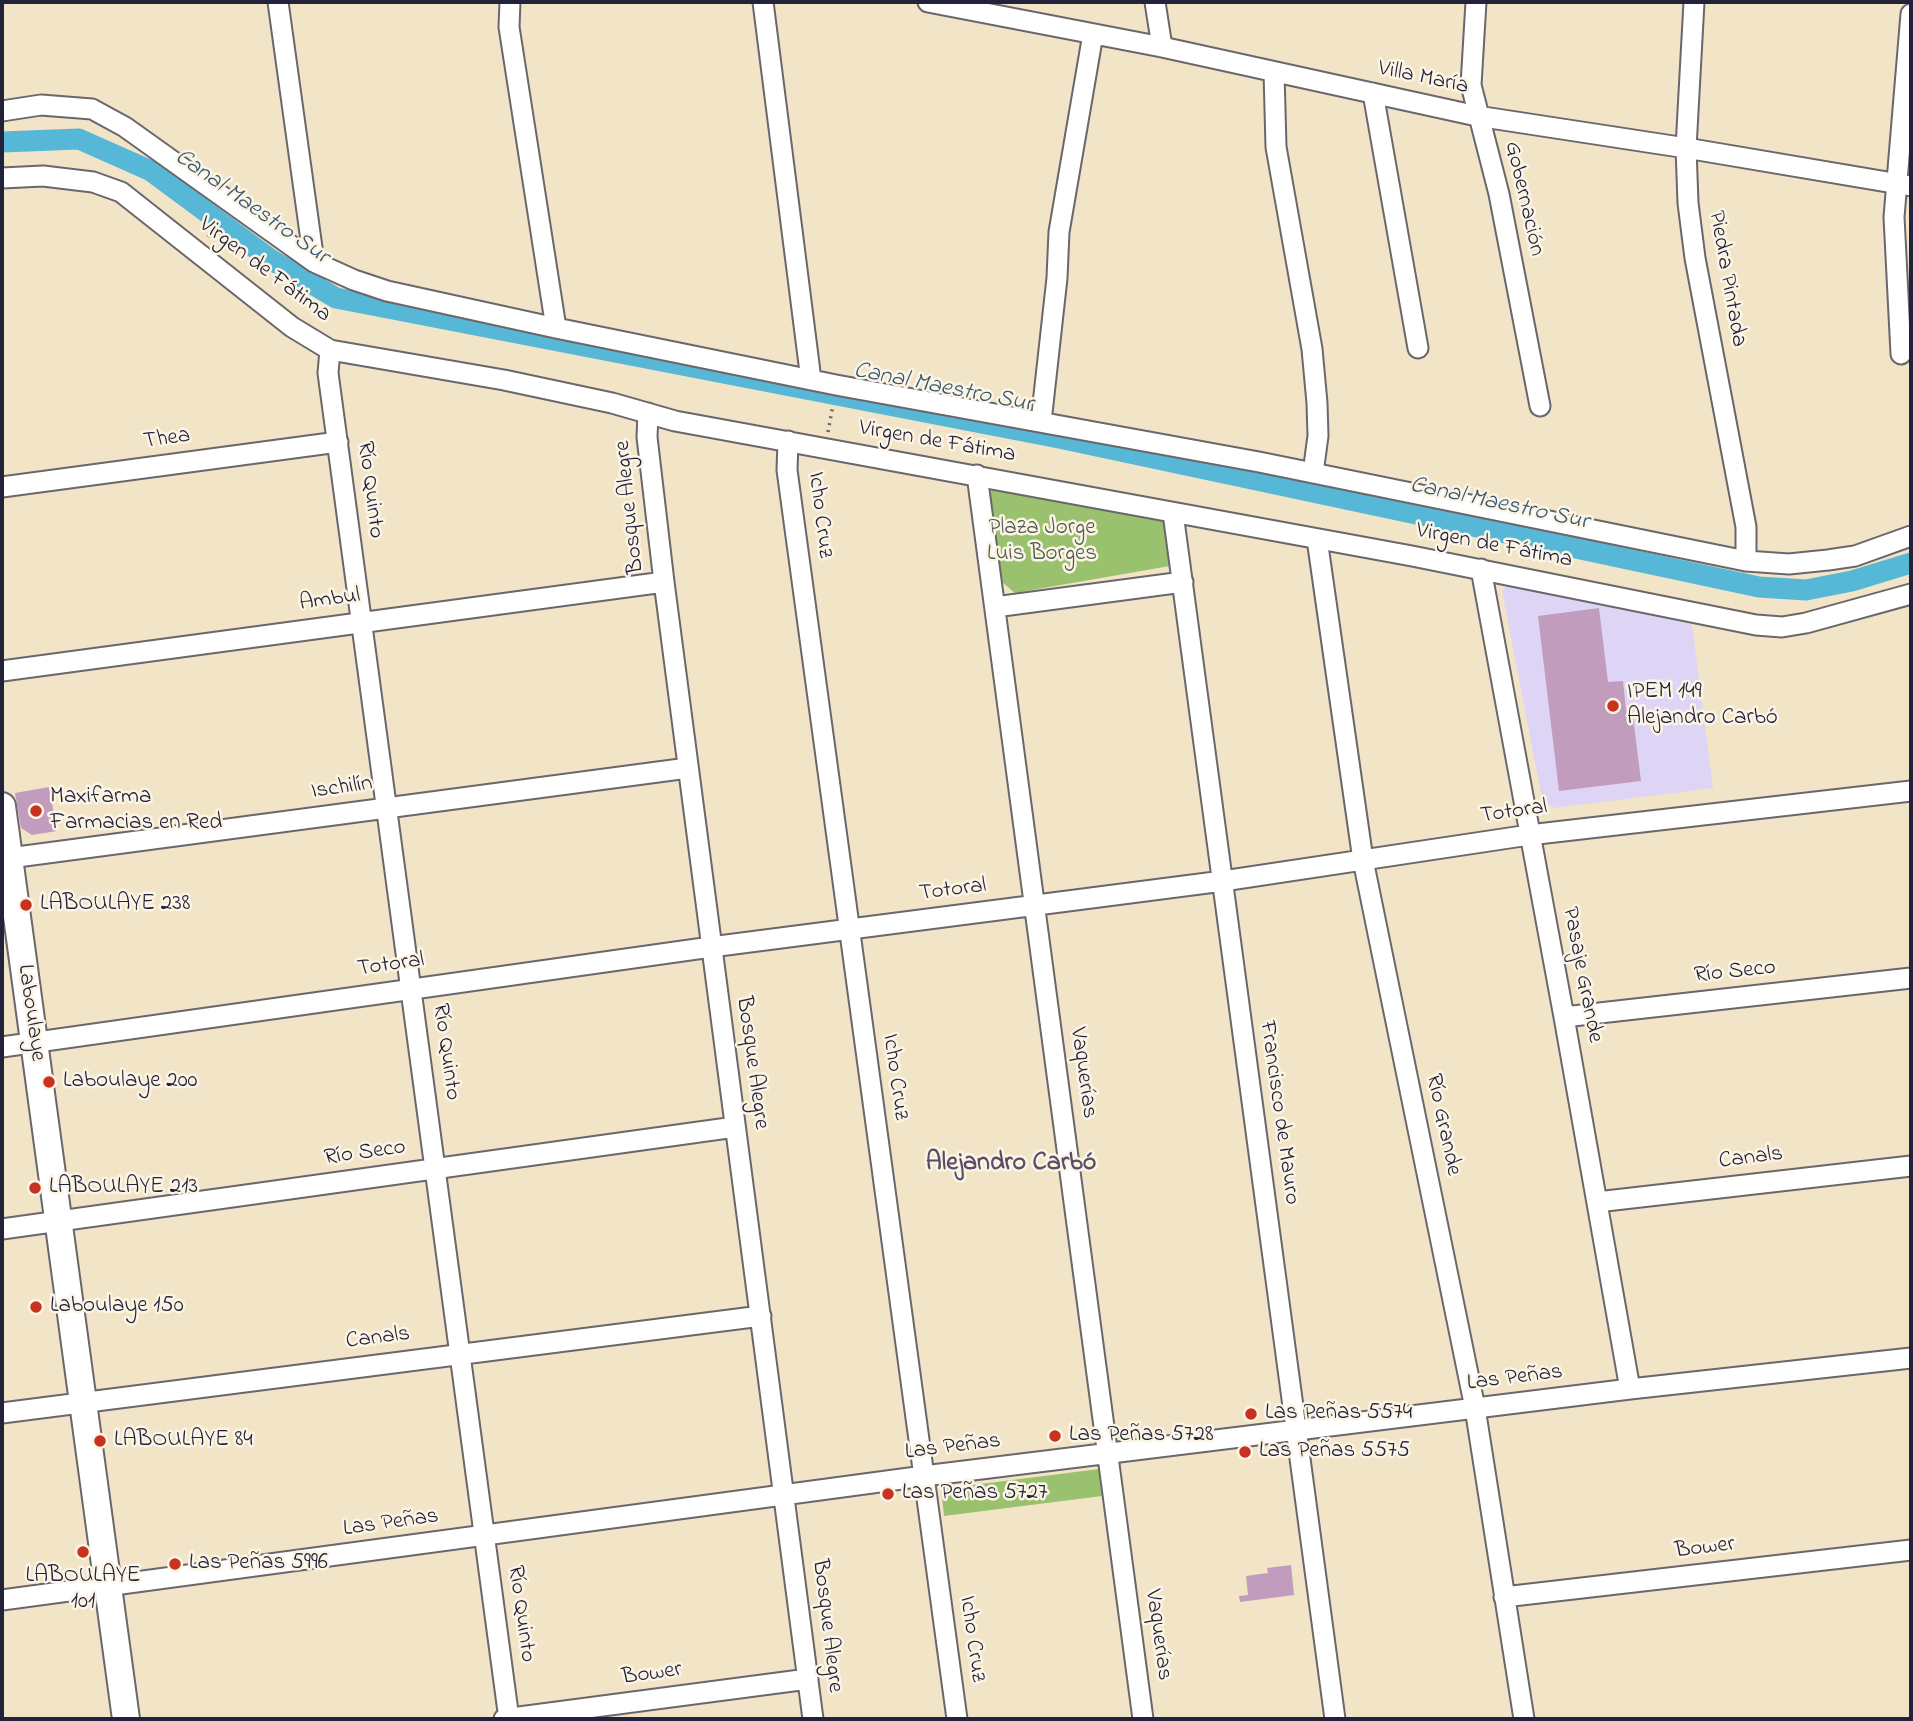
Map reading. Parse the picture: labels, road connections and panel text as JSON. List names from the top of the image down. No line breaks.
{"streets":{"main road":["Laboulaye"],"street":["Villa María","Gobernación","Virgen de Fátima","Piedra Pintada","Thea","Río Quinto","Bosque Alegre","Icho Cruz","Ambul","Ischilín","Totoral","Río Seco","Pasaje Grande","Vaquerías","Francisco de Mauro","Río Grande","Canals","Las Peñas","Bower"]},"crossings":[["Villa María","Gobernación"],["Villa María","Piedra Pintada"],["Virgen de Fátima","Piedra Pintada"],["Virgen de Fátima","Río Quinto"],["Virgen de Fátima","Bosque Alegre"],["Virgen de Fátima","Icho Cruz"],["Virgen de Fátima","Pasaje Grande"],["Virgen de Fátima","Vaquerías"],["Virgen de Fátima","Francisco de Mauro"],["Virgen de Fátima","Río Grande"],["Thea","Río Quinto"],["Río Quinto","Ambul"],["Río Quinto","Ischilín"],["Río Quinto","Totoral"],["Río Quinto","Río Seco"],["Río Quinto","Canals"],["Río Quinto","Las Peñas"],["Río Quinto","Bower"],["Bosque Alegre","Ambul"],["Bosque Alegre","Ischilín"],["Bosque Alegre","Totoral"],["Bosque Alegre","Río Seco"],["Bosque Alegre","Canals"],["Bosque Alegre","Las Peñas"],["Bosque Alegre","Bower"],["Icho Cruz","Totoral"],["Icho Cruz","Las Peñas"],["Ischilín","Laboulaye"],["Totoral","Pasaje Grande"],["Totoral","Laboulaye"],["Totoral","Vaquerías"],["Totoral","Francisco de Mauro"],["Totoral","Río Grande"],["Río Seco","Pasaje Grande"],["Río Seco","Laboulaye"],["Pasaje Grande","Canals"],["Pasaje Grande","Las Peñas"],["Laboulaye","Canals"],["Laboulaye","Las Peñas"],["Vaquerías","Las Peñas"],["Francisco de Mauro","Las Peñas"],["Río Grande","Las Peñas"],["Río Grande","Bower"]],"districts":["Alejandro Carbó"],"water":["Canal Maestro Sur"],"parks":["Plaza Jorge Luis Borges"],"places":["IPEM 149 Alejandro Carbó","Maxifarma Farmacias en Red","LABOULAYE 238","Laboulaye 200","LABOULAYE 213","Laboulaye 150","Las Peñas 5574","Las Peñas 5728","LABOULAYE 84","Las Peñas 5575","Las Peñas 5727","LABOULAYE 101","Las Peñas 5996"]}
